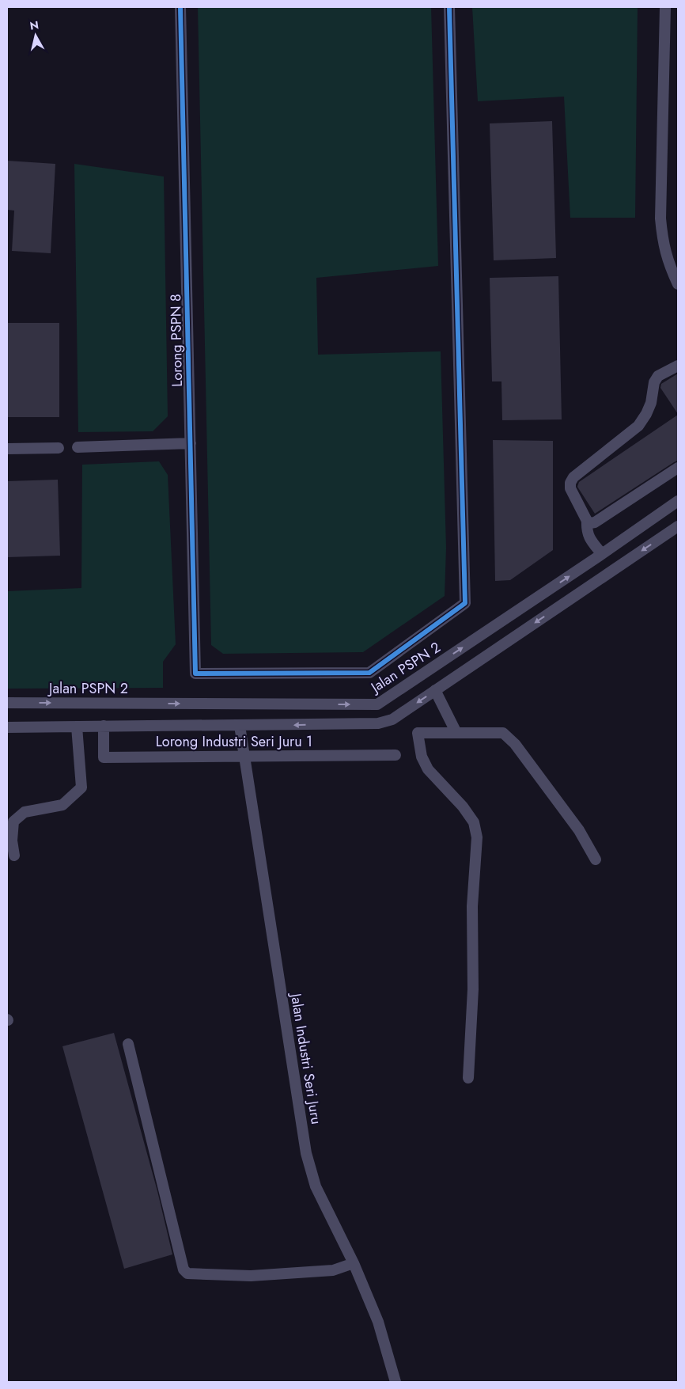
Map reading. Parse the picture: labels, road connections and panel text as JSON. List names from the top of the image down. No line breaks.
{"streets":{"street":["Lorong PSPN 8","Jalan PSPN 2","Lorong Industri Seri Juru 1","Jalan Industri Seri Juru"]},"crossings":[["Lorong Industri Seri Juru 1","Jalan Industri Seri Juru"]],"north":"top"}
